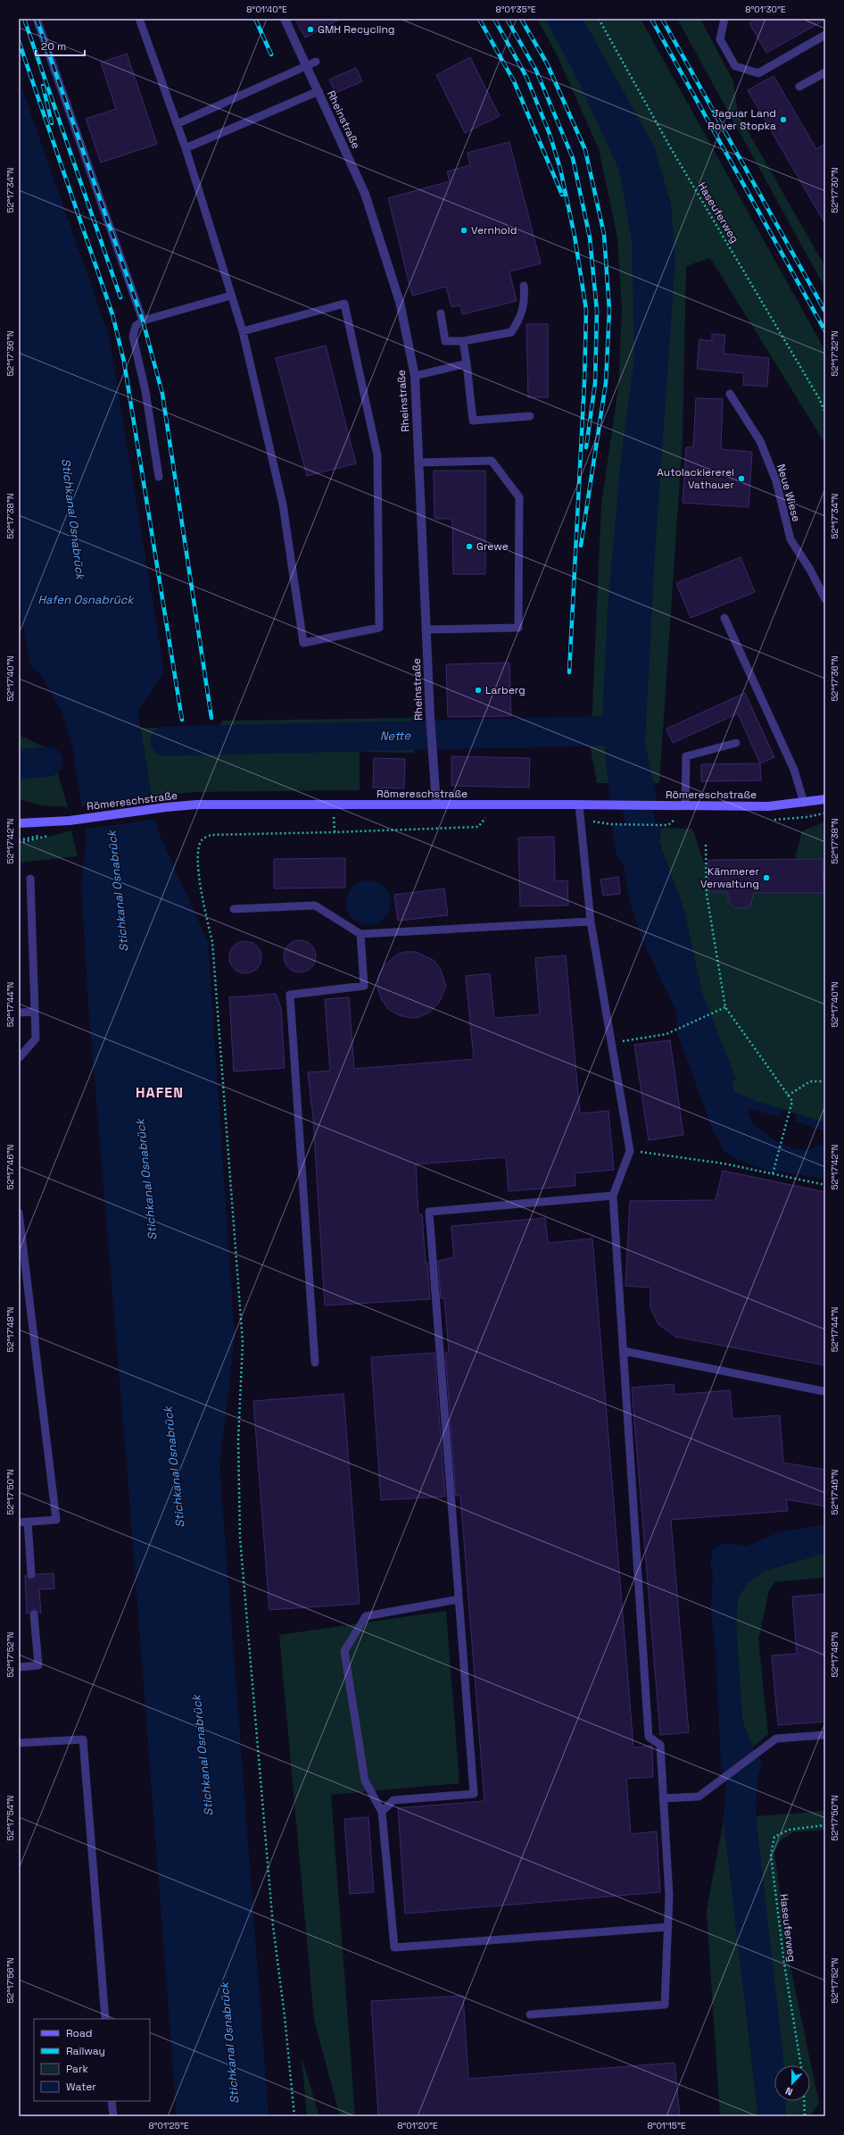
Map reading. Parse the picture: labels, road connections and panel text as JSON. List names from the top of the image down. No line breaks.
{"streets":{"main road":["Römereschstraße"],"street":["Rheinstraße"],"lane":["Neue Wiese"],"path":["Haseuferweg"]},"crossings":[["Rheinstraße","Römereschstraße"]],"districts":["HAFEN"],"water":["Stichkanal Osnabrück","Hafen Osnabrück","Nette"],"places":["GMH Recycling","Jaguar Land Rover Stopka","Vernhold","Autolackiererei Vathauer","Grewe","Larberg","Kämmerer Verwaltung"],"legend":["Road","Railway","Park","Water"],"scale_bar":"20 m","north":"bottom","coordinates":["8°01'40\"E","8°01'35\"E","8°01'30\"E","52°17'30\"N","52°17'34\"N","52°17'32\"N","52°17'36\"N","52°17'38\"N","52°17'40\"N","52°17'42\"N","52°17'44\"N","52°17'46\"N","52°17'48\"N","52°17'50\"N","52°17'52\"N","52°17'54\"N","52°17'56\"N","8°01'25\"E","8°01'20\"E","8°01'15\"E"]}
